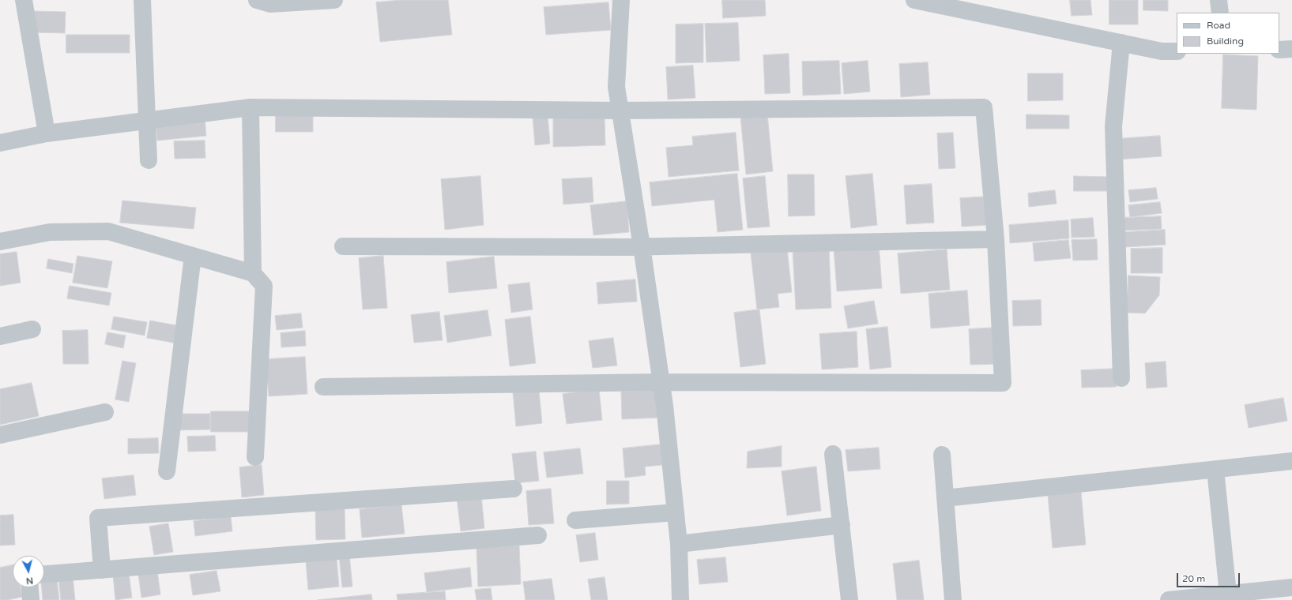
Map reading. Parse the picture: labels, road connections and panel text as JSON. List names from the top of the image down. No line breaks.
{"legend":["Road","Building"],"scale_bar":"20 m","north":"bottom"}
